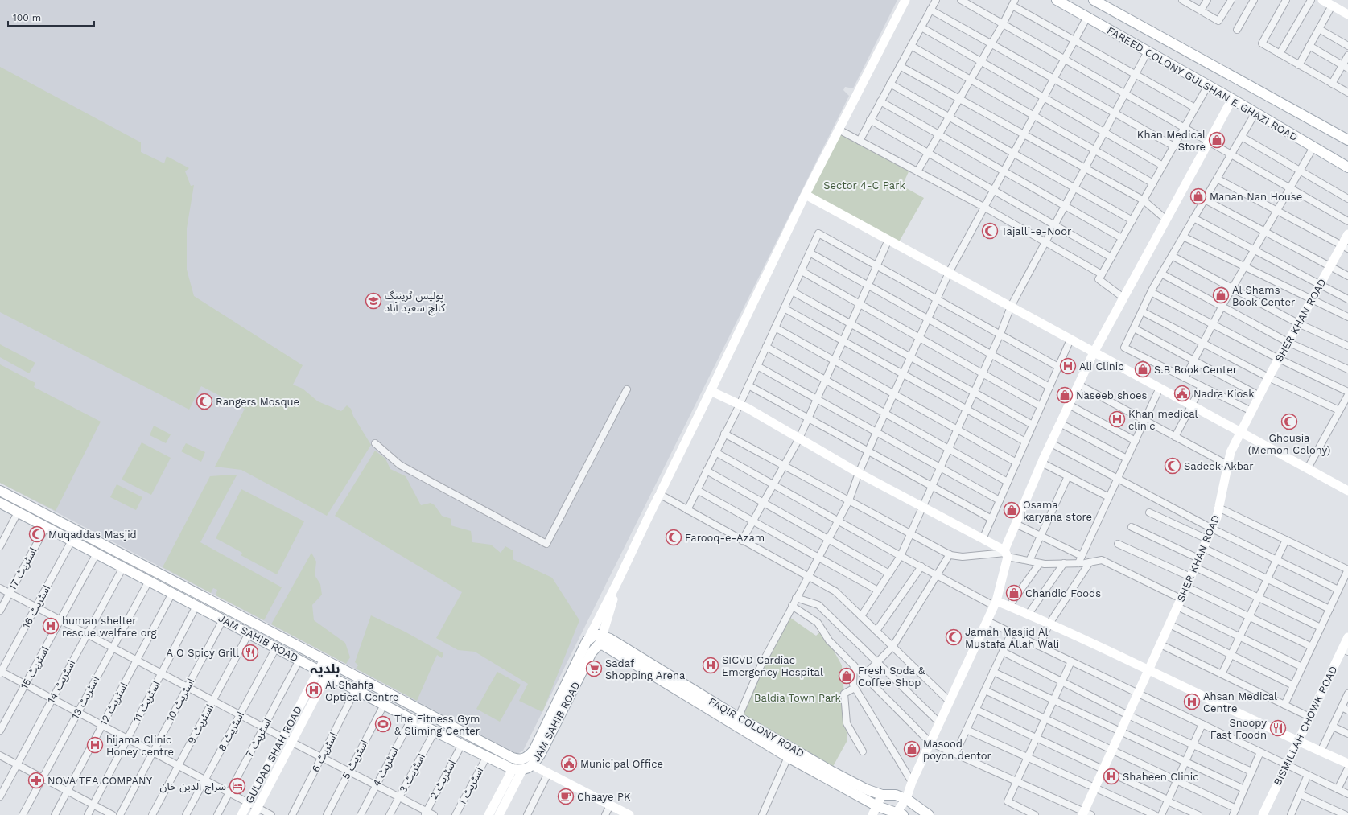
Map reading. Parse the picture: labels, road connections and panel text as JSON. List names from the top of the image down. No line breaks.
{"streets":{"main road":["FAREED COLONY GULSHAN E GHAZI ROAD","JAM SAHIB ROAD","FAQIR COLONY ROAD"],"street":["SHER KHAN ROAD","اسٹریٹ 17","اسٹریٹ 16","اسٹریٹ 15","اسٹریٹ 14","اسٹریٹ 13","اسٹریٹ 10","اسٹریٹ 11","اسٹریٹ 12","اسٹریٹ 9","BISMILLAH CHOWK ROAD","اسٹریٹ 8","اسٹریٹ 7","اسٹریٹ 6","GULDAD SHAH ROAD","اسٹریٹ 5","اسٹریٹ 4","اسٹریٹ 3","اسٹریٹ 2","اسٹریٹ 1"]},"crossings":[["اسٹریٹ 17","JAM SAHIB ROAD"],["اسٹریٹ 16","JAM SAHIB ROAD"],["JAM SAHIB ROAD","اسٹریٹ 15"],["JAM SAHIB ROAD","اسٹریٹ 14"],["JAM SAHIB ROAD","اسٹریٹ 13"],["JAM SAHIB ROAD","اسٹریٹ 10"],["JAM SAHIB ROAD","اسٹریٹ 11"],["JAM SAHIB ROAD","اسٹریٹ 12"],["JAM SAHIB ROAD","اسٹریٹ 9"],["JAM SAHIB ROAD","FAQIR COLONY ROAD"],["JAM SAHIB ROAD","اسٹریٹ 8"],["JAM SAHIB ROAD","اسٹریٹ 7"],["JAM SAHIB ROAD","اسٹریٹ 6"],["JAM SAHIB ROAD","GULDAD SHAH ROAD"],["JAM SAHIB ROAD","اسٹریٹ 5"],["JAM SAHIB ROAD","اسٹریٹ 4"],["JAM SAHIB ROAD","اسٹریٹ 3"],["JAM SAHIB ROAD","اسٹریٹ 2"],["JAM SAHIB ROAD","اسٹریٹ 1"]],"districts":["بلدیہ"],"parks":["Sector 4-C Park","Baldia Town Park"],"places":{"shop":["Khan Medical Store","Manan Nan House","Al Shams Book Center","S.B Book Center","Naseeb shoes","Osama karyana store","Chandio Foods","Fresh Soda & Coffee Shop","Masood poyon dentor"],"mosque":["Tajalli-e-Noor","Rangers Mosque","Ghousia (Memon Colony)","Sadeek Akbar","Muqaddas Masjid","Farooq-e-Azam","Jamah Masjid Al Mustafa Allah Wali"],"school or university":["پولیس ٹریننگ کالج سعید آباد"],"hospital":["Ali Clinic","Khan medical clinic","human shelter rescue welfare org","SICVD Cardiac Emergency Hospital","Al Shahfa Optical Centre","Ahsan Medical Centre","hijama Clinic Honey centre","Shaheen Clinic"],"public building":["Nadra Kiosk","Municipal Office"],"restaurant":["A O Spicy Grill","Snoopy Fast Foodn"],"supermarket":["Sadaf Shopping Arena"],"sports":["The Fitness Gym & Sliming Center"],"pharmacy":["NOVA TEA COMPANY"],"hotel":["سراج الدین خان"],"cafe":["Chaaye PK"]},"scale_bar":"100 m"}
